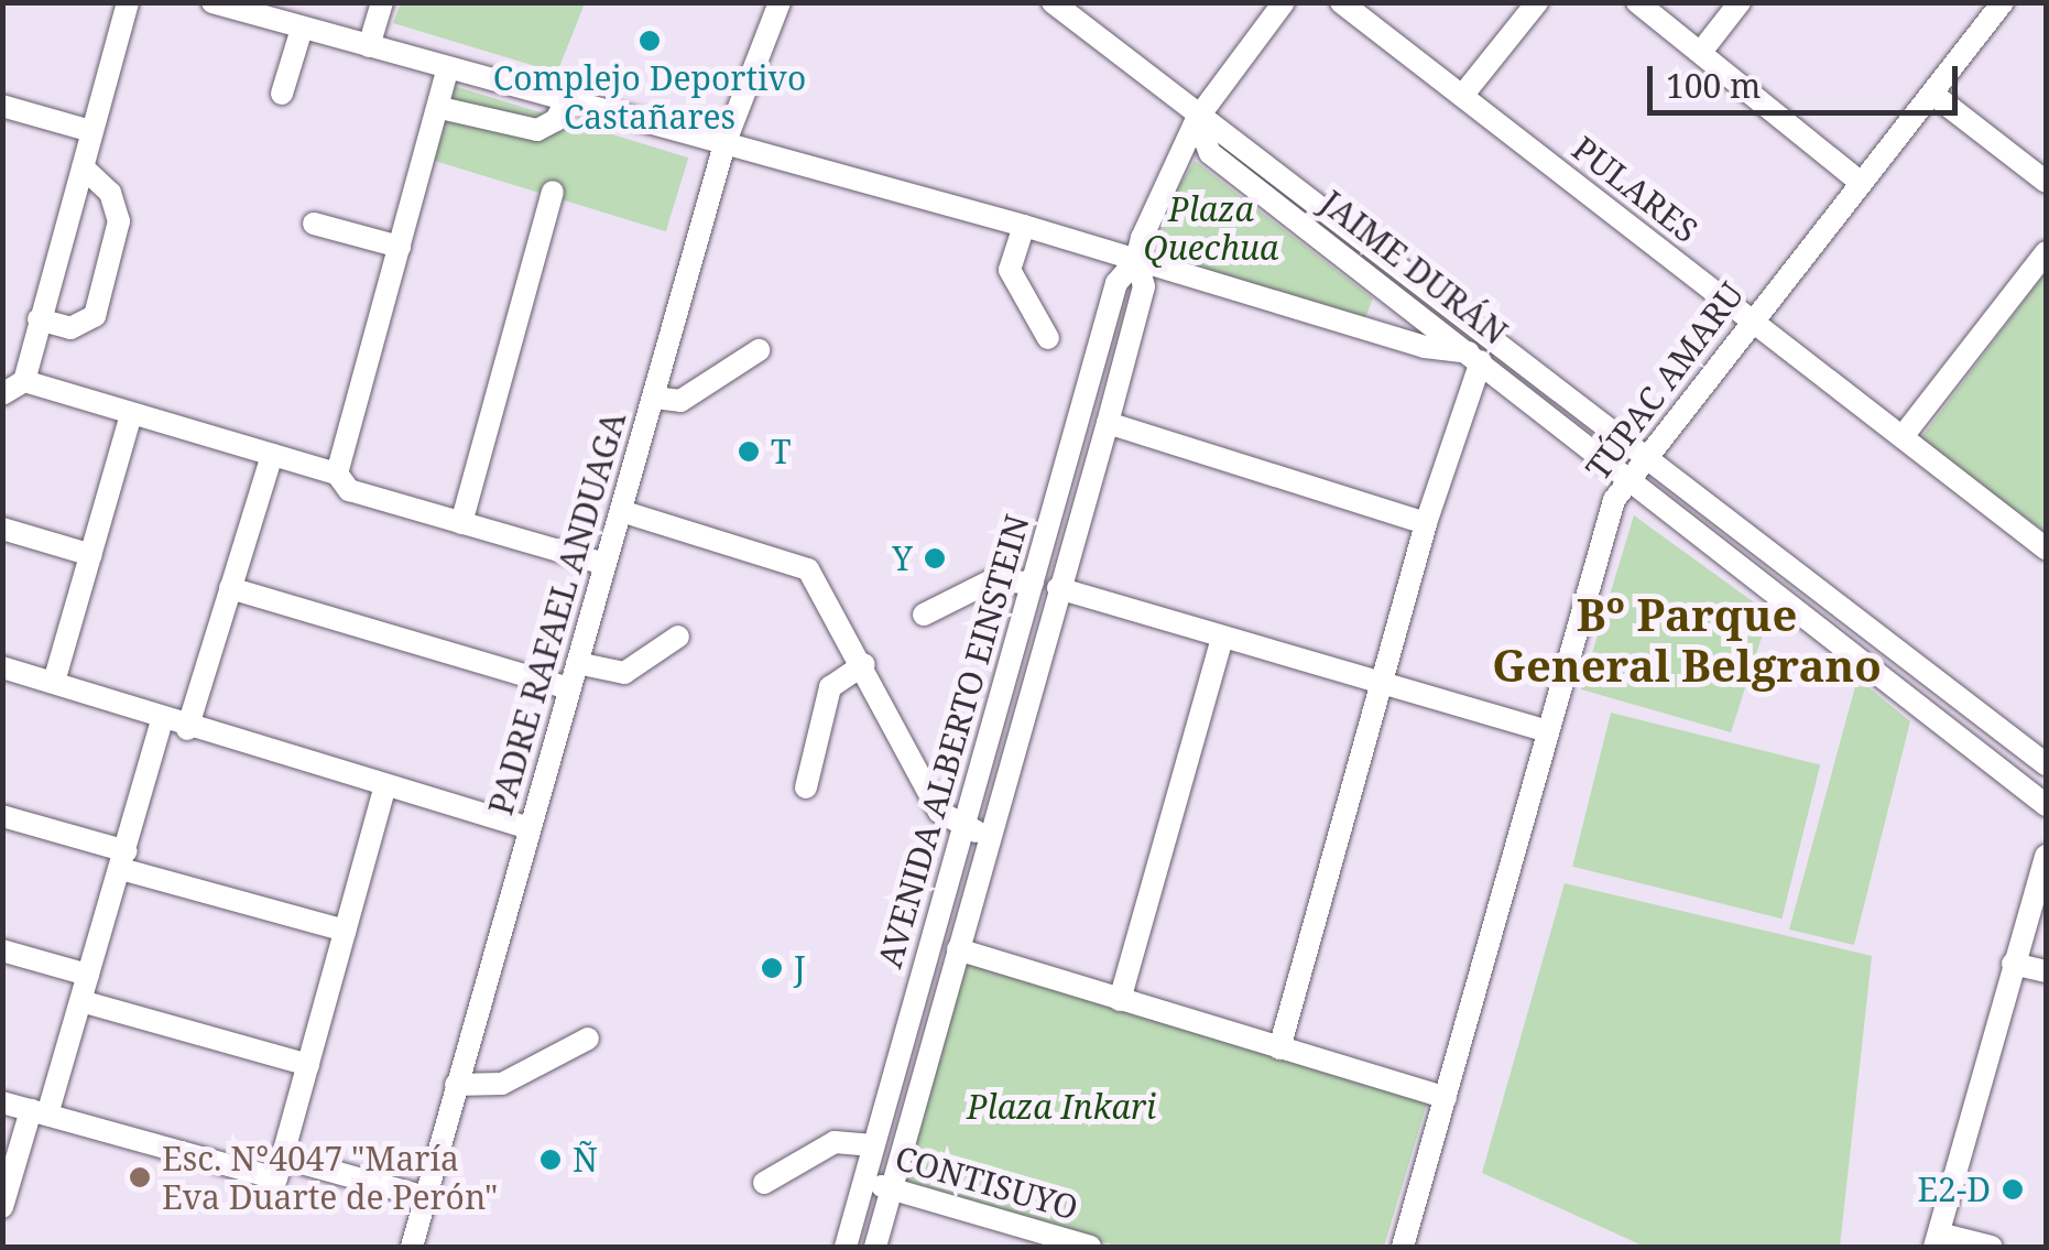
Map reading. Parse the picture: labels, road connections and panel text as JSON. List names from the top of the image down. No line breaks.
{"streets":{"street":["PULARES","JAIME DURÁN","TÚPAC AMARU","PADRE RAFAEL ANDUAGA","AVENIDA ALBERTO EINSTEIN","CONTISUYO"]},"crossings":[["PULARES","TÚPAC AMARU"],["JAIME DURÁN","TÚPAC AMARU"],["JAIME DURÁN","AVENIDA ALBERTO EINSTEIN"],["AVENIDA ALBERTO EINSTEIN","CONTISUYO"]],"districts":["Bº Parque General Belgrano"],"parks":["Plaza Quechua","Plaza Inkari"],"places":["Complejo Deportivo Castañares","T","Y","J","Ñ","Esc. N°4047 \"María Eva Duarte de Perón\"","E2-D"],"scale_bar":"100 m"}
